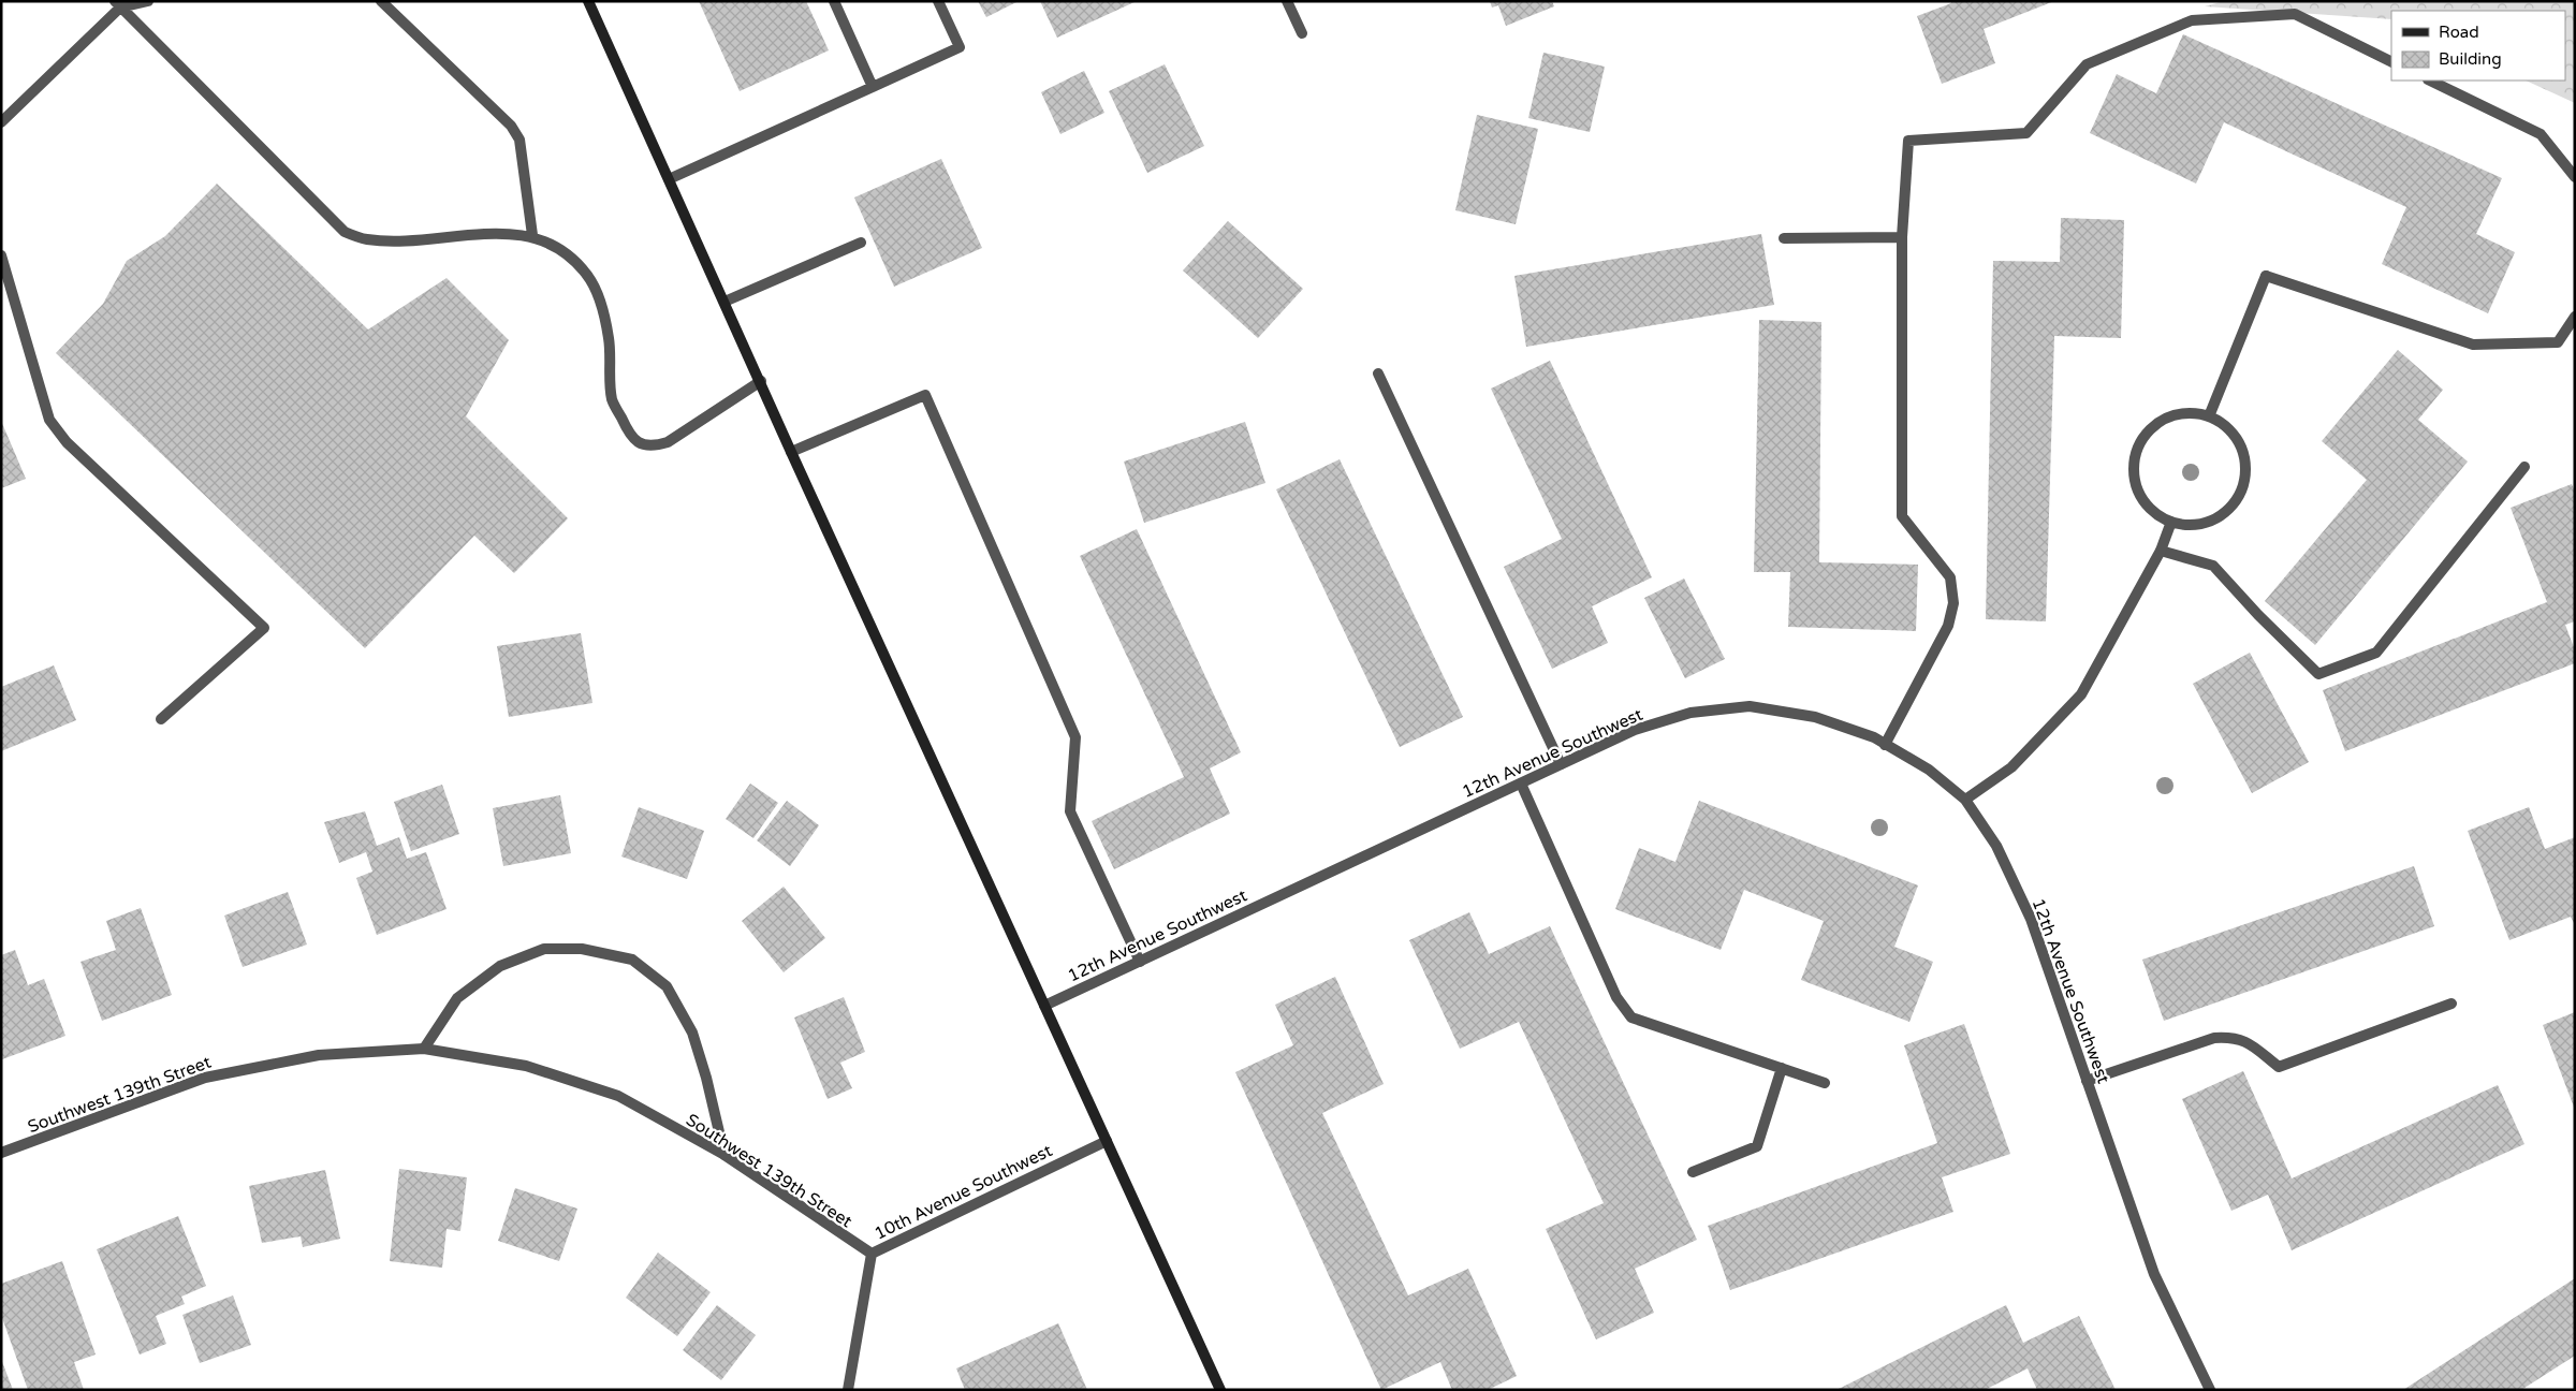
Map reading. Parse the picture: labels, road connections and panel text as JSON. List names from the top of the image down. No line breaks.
{"streets":{"street":["12th Avenue Southwest","Southwest 139th Street","10th Avenue Southwest"]},"crossings":[["Southwest 139th Street","10th Avenue Southwest"]],"legend":["Road","Building"]}
